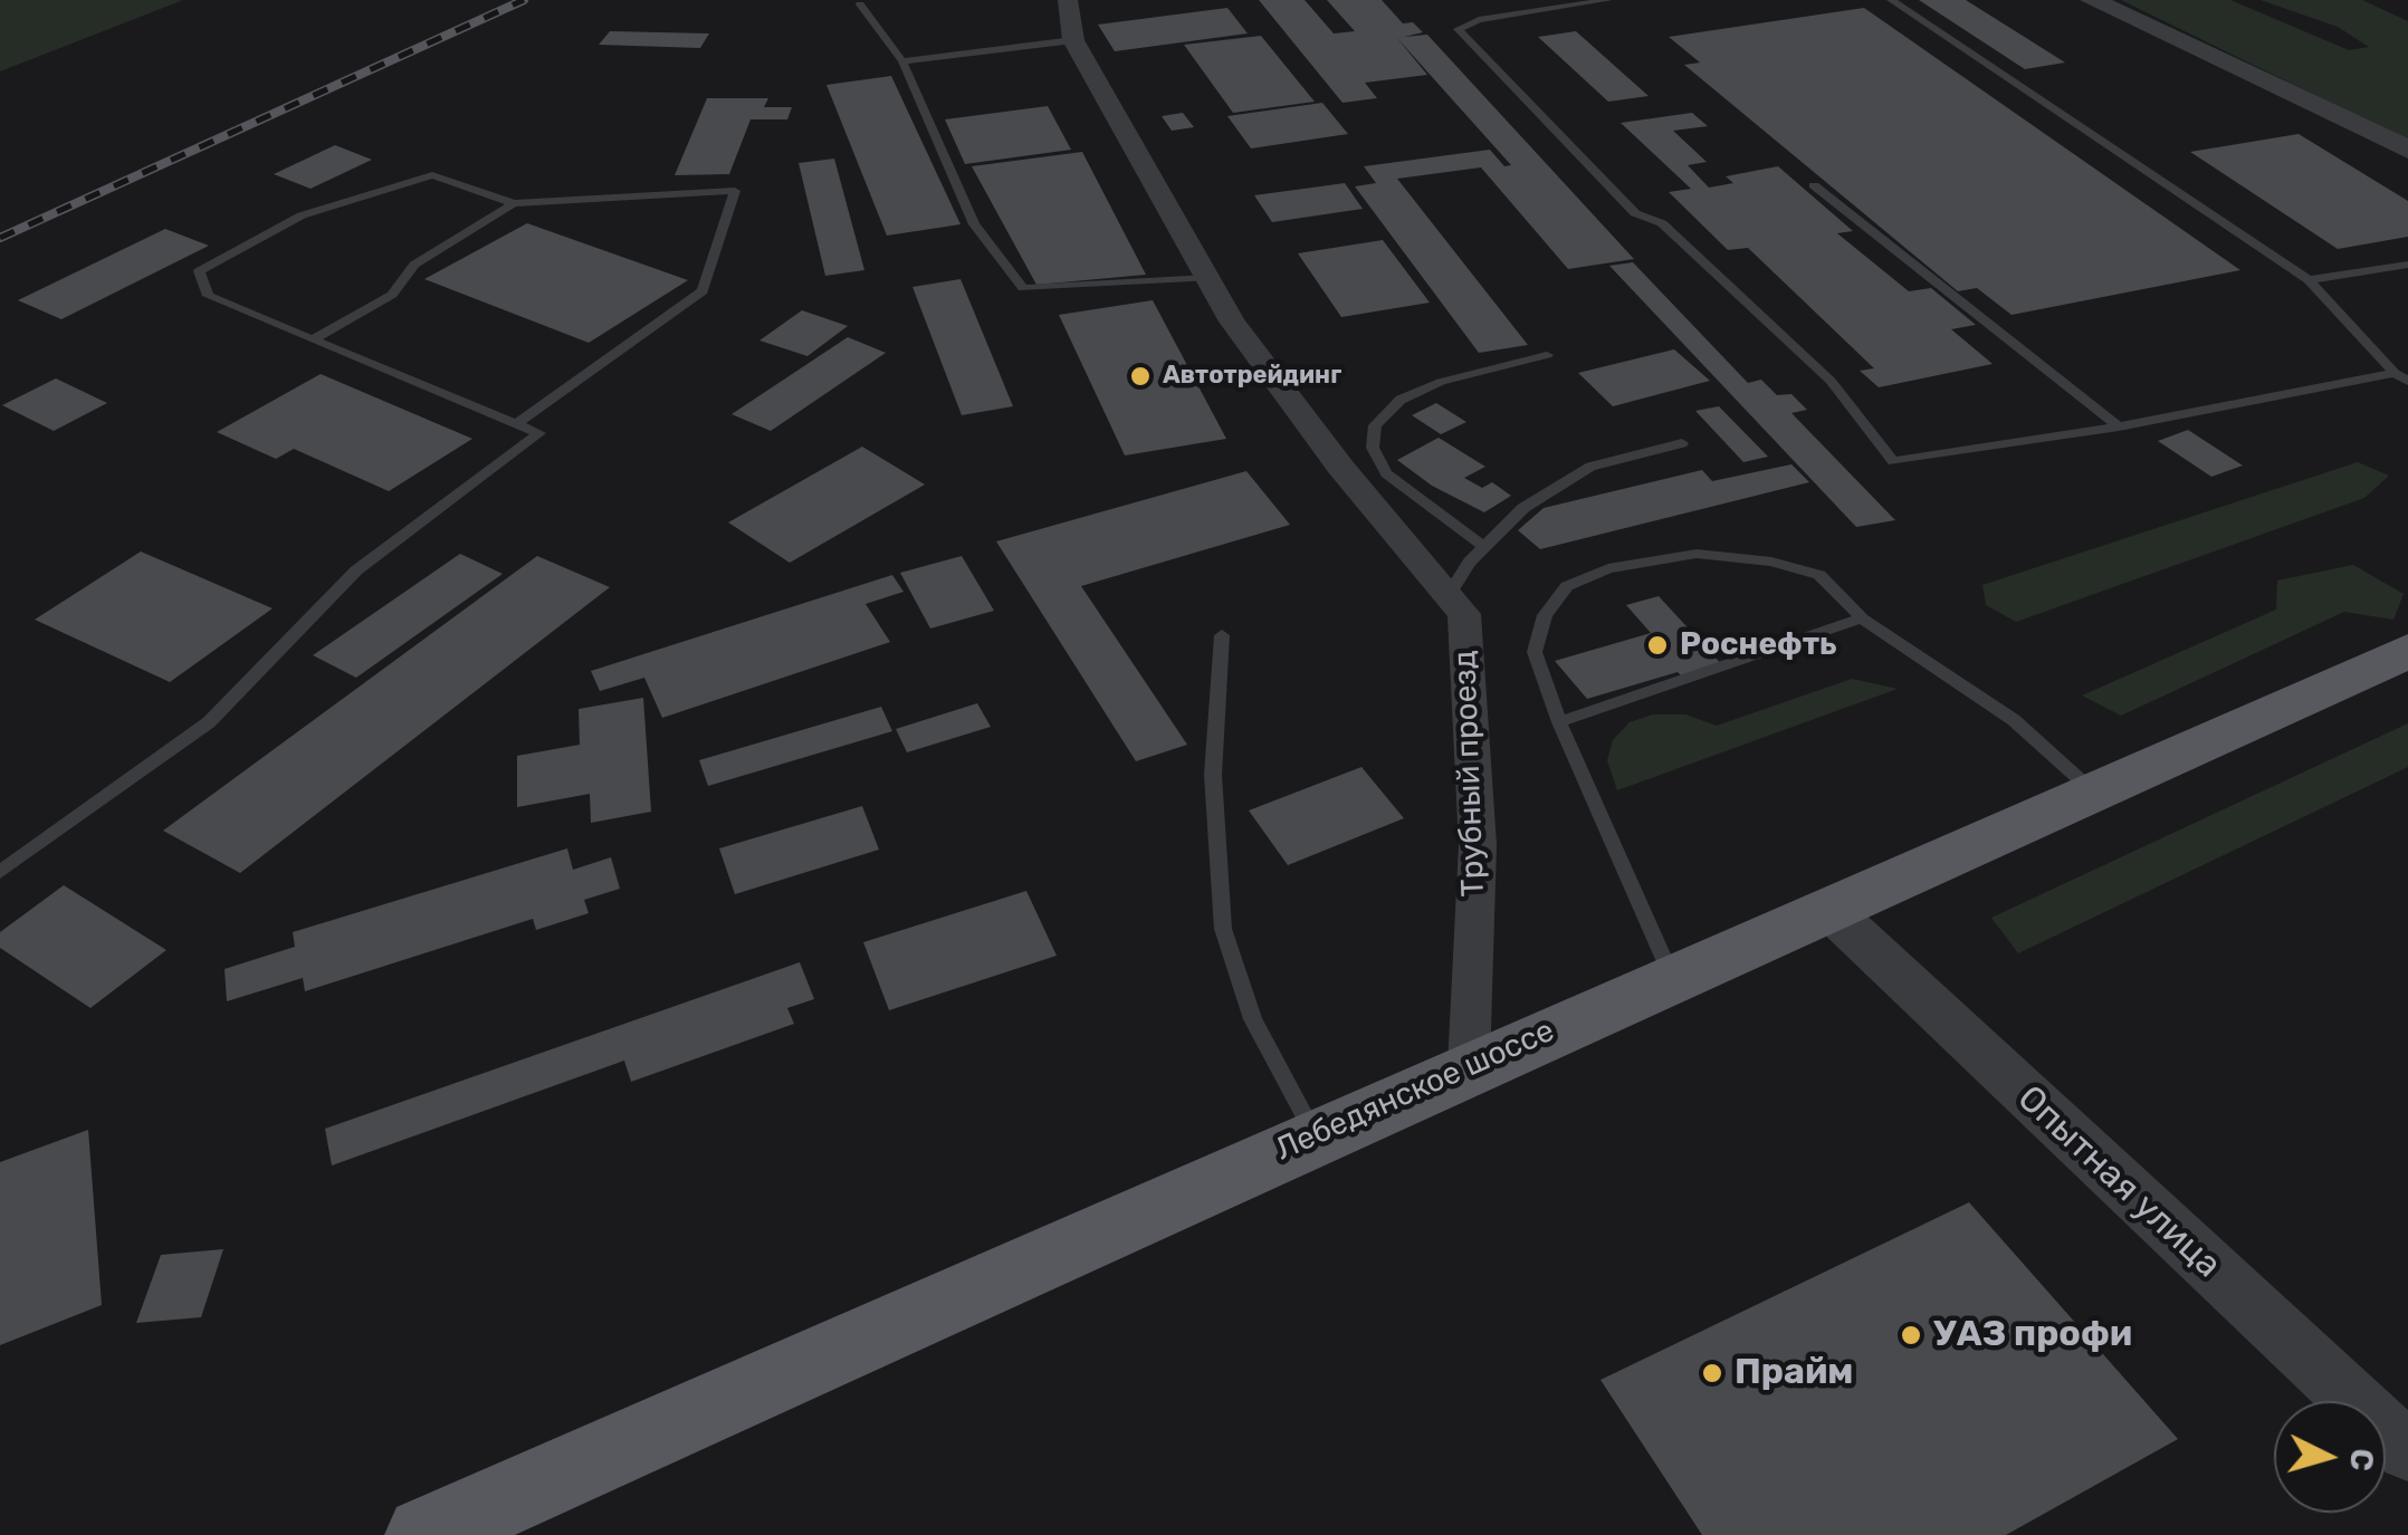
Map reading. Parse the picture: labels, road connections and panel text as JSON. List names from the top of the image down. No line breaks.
{"streets":{"main road":["Лебедянское шоссе"],"street":["Трубный проезд","Опытная улица"]},"crossings":[["Трубный проезд","Лебедянское шоссе"],["Лебедянское шоссе","Опытная улица"]],"places":["Автотрейдинг","Роснефть","УАЗ профи","Прайм"],"north":"right"}
